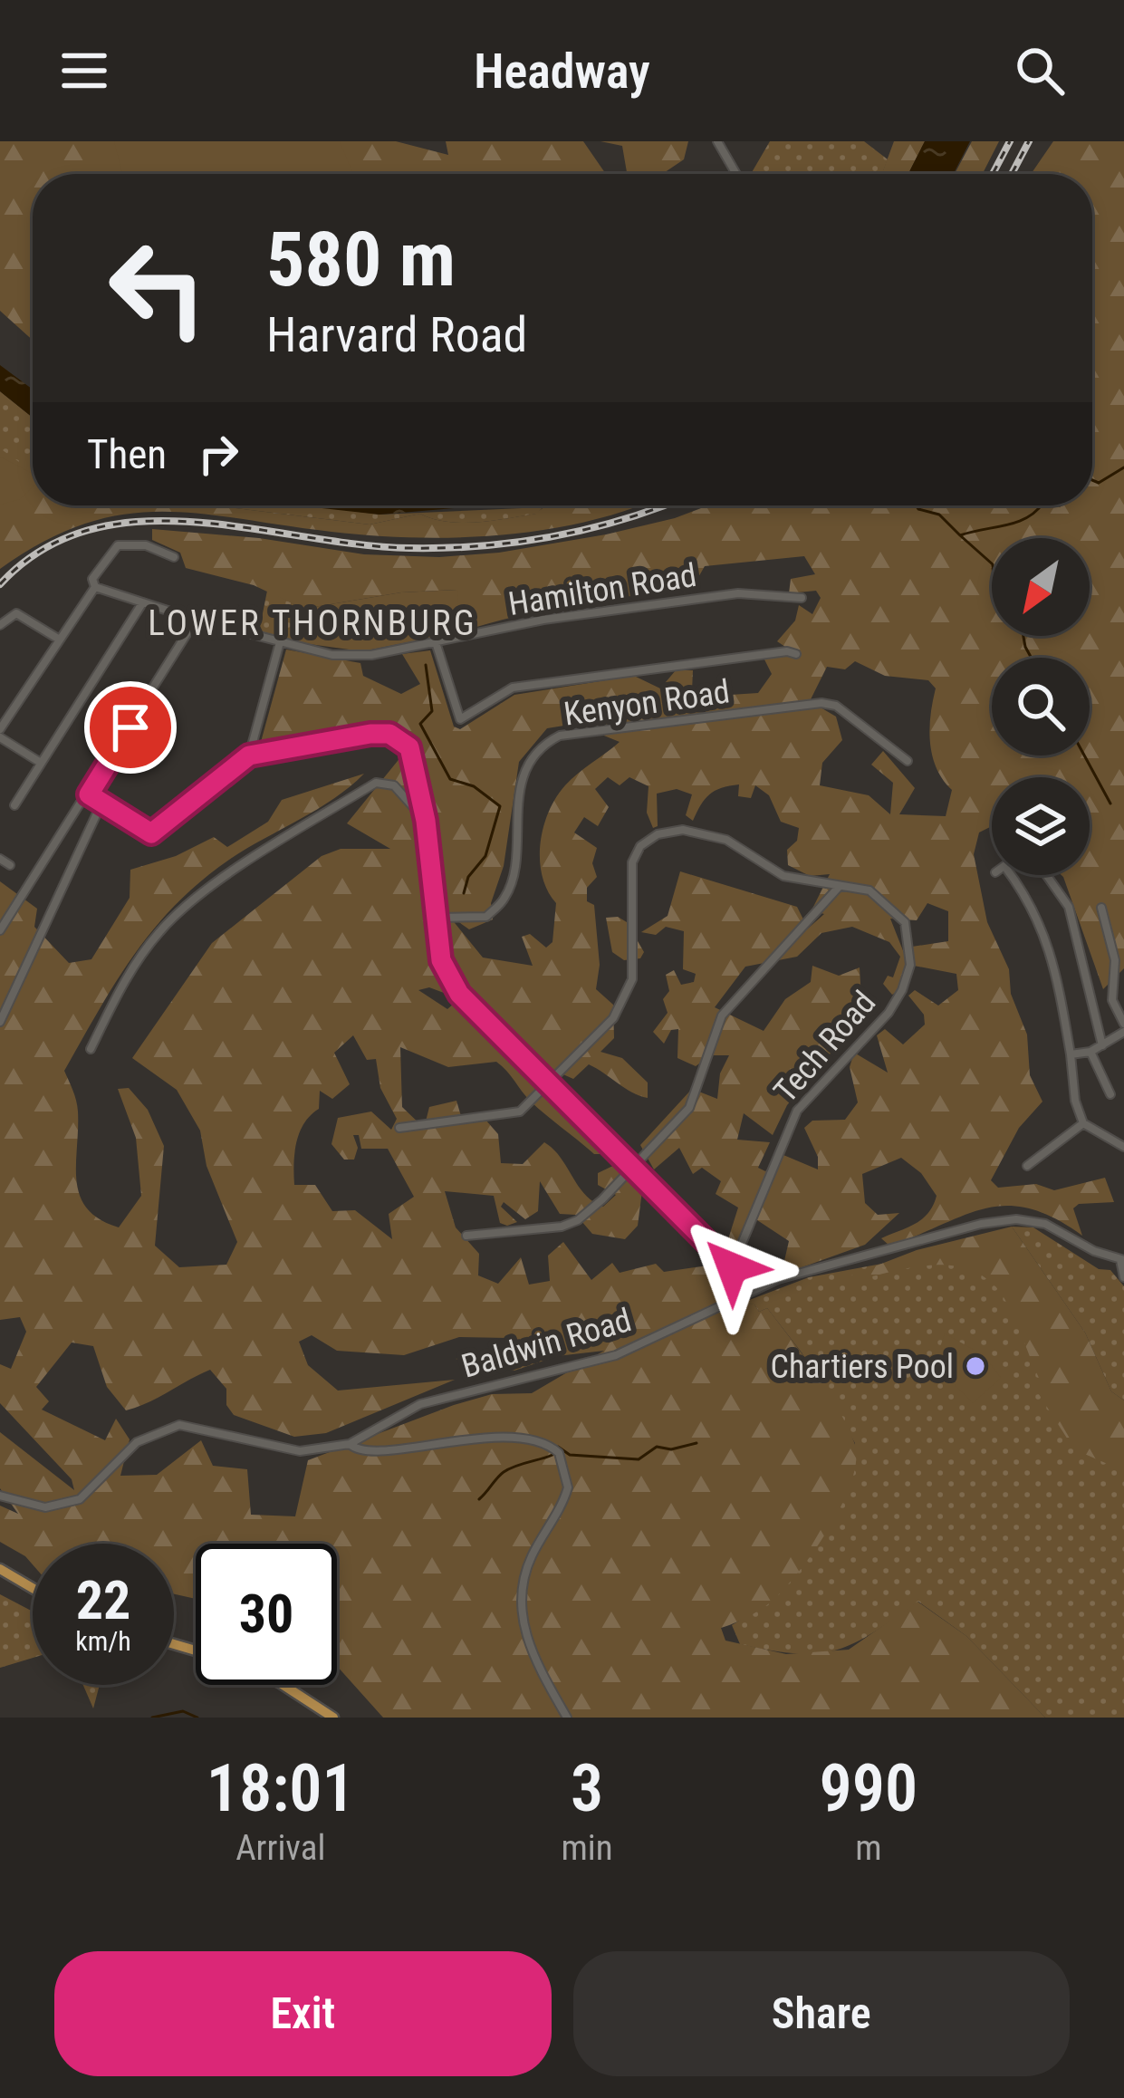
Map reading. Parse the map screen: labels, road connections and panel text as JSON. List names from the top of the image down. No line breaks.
{"streets":{"street":["Hamilton Road","Kenyon Road","Tech Road","Baldwin Road"]},"districts":["LOWER THORNBURG"],"places":["Chartiers Pool"],"north":"bottom left","page":{"header":"Headway","turn":["580 m","Harvard Road"],"then":"Then","speed":"22 km/h","limit":"30","eta":["18:01","Arrival","3","min","990","m"],"buttons":["Exit","Share"]}}
